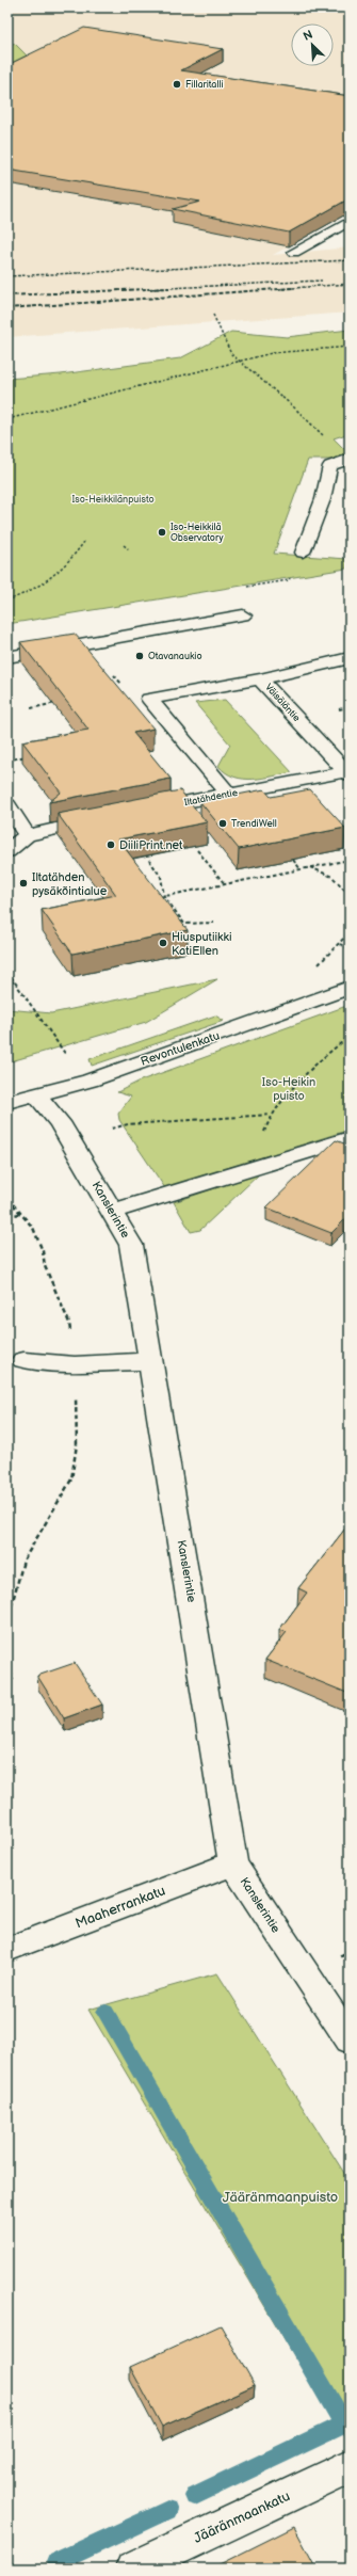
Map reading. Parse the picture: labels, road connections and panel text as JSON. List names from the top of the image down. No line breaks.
{"streets":{"street":["Väisäläntie","Iltatähdentie","Revontulenkatu","Kanslerintie","Maaherrankatu","Jääränmaankatu"]},"crossings":[["Väisäläntie","Iltatähdentie"],["Revontulenkatu","Kanslerintie"],["Kanslerintie","Maaherrankatu"]],"parks":["Iso-Heikkilänpuisto","Iso-Heikin puisto","Jääränmaanpuisto"],"places":["Fillaritalli","Iso-Heikkilä Observatory","Otavanaukio","TrendiWell","DiiliPrint.net","Iltatähden pysäköintialue","Hiusputiikki KatiEllen"],"north":"top left"}
